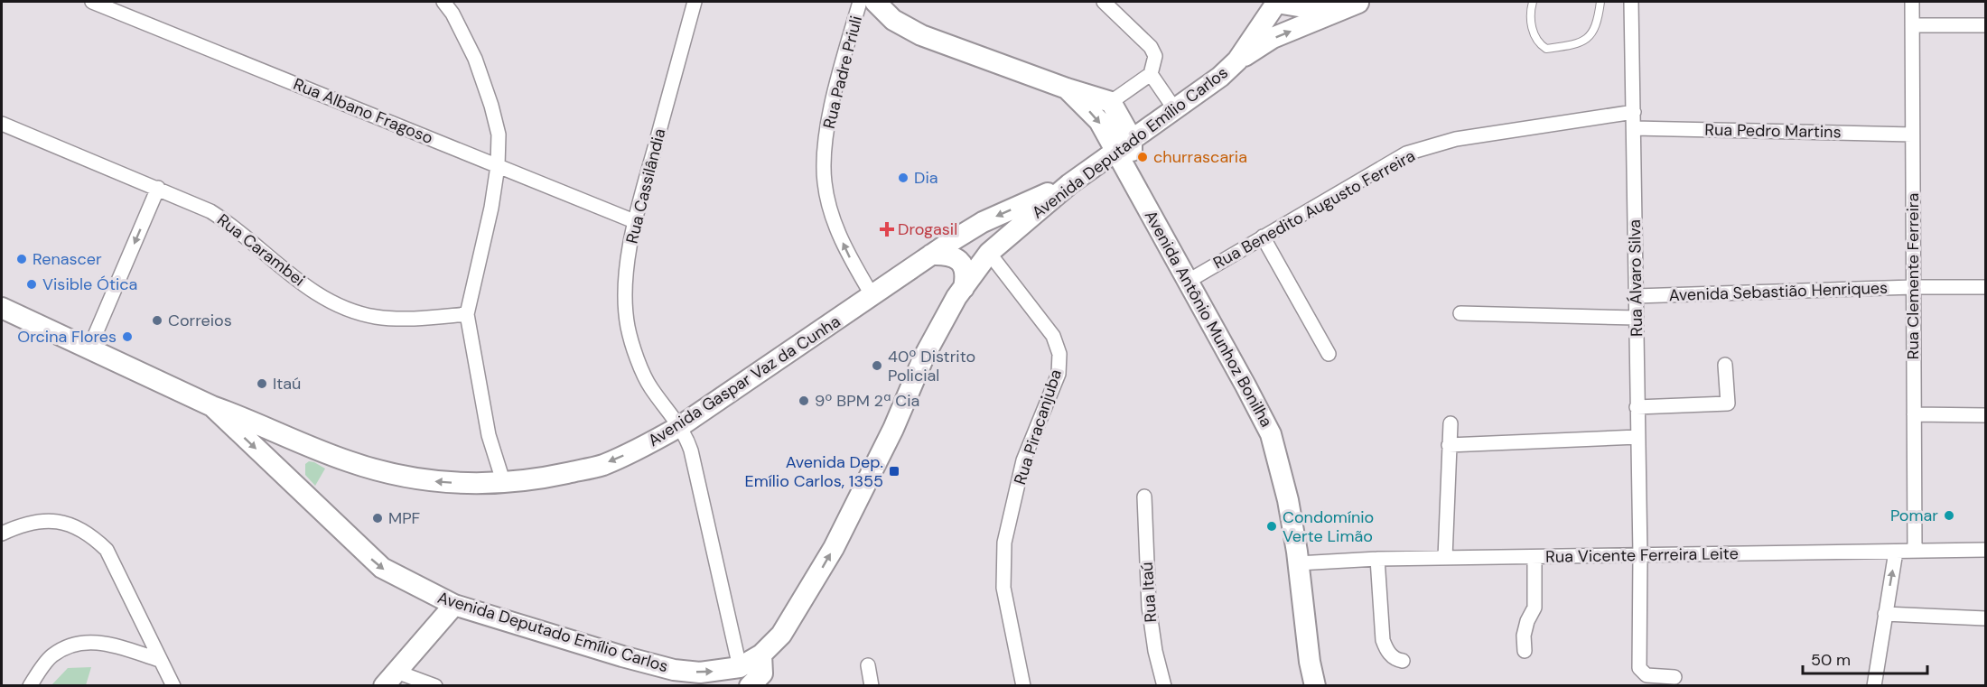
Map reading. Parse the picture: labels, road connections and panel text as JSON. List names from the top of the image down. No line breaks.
{"streets":{"main road":["Avenida Deputado Emílio Carlos","Avenida Antônio Munhoz Bonilha","Avenida Gaspar Vaz da Cunha"],"street":["Rua Padre Priuli","Rua Albano Fragoso","Rua Pedro Martins","Rua Cassilândia","Rua Benedito Augusto Ferreira","Rua Carambei","Rua Clemente Ferreira","Rua Álvaro Silva","Avenida Sebastião Henriques","Rua Piracanjuba","Rua Vicente Ferreira Leite","Rua Itaú"]},"crossings":[["Rua Padre Priuli","Avenida Gaspar Vaz da Cunha"],["Rua Albano Fragoso","Rua Cassilândia"],["Rua Pedro Martins","Rua Clemente Ferreira"],["Rua Pedro Martins","Rua Álvaro Silva"],["Avenida Deputado Emílio Carlos","Rua Cassilândia"],["Avenida Deputado Emílio Carlos","Avenida Antônio Munhoz Bonilha"],["Avenida Deputado Emílio Carlos","Avenida Gaspar Vaz da Cunha"],["Avenida Deputado Emílio Carlos","Rua Piracanjuba"],["Rua Cassilândia","Avenida Gaspar Vaz da Cunha"],["Rua Benedito Augusto Ferreira","Rua Álvaro Silva"],["Rua Benedito Augusto Ferreira","Avenida Antônio Munhoz Bonilha"],["Rua Clemente Ferreira","Avenida Sebastião Henriques"],["Rua Clemente Ferreira","Rua Vicente Ferreira Leite"],["Rua Álvaro Silva","Avenida Sebastião Henriques"],["Rua Álvaro Silva","Rua Vicente Ferreira Leite"],["Avenida Antônio Munhoz Bonilha","Rua Vicente Ferreira Leite"]],"one_way":["Rua Padre Priuli","Avenida Gaspar Vaz da Cunha"],"places":{"other":["churrascaria","Dia","Renascer","Visible Ótica","Correios","Orcina Flores","40º Distrito Policial","Itaú","9º BPM 2ª Cia","Pomar","MPF","Condomínio Verte Limão"],"health":["Drogasil"],"transit":["Avenida Dep. Emílio Carlos, 1355"]},"scale_bar":"50 m"}
